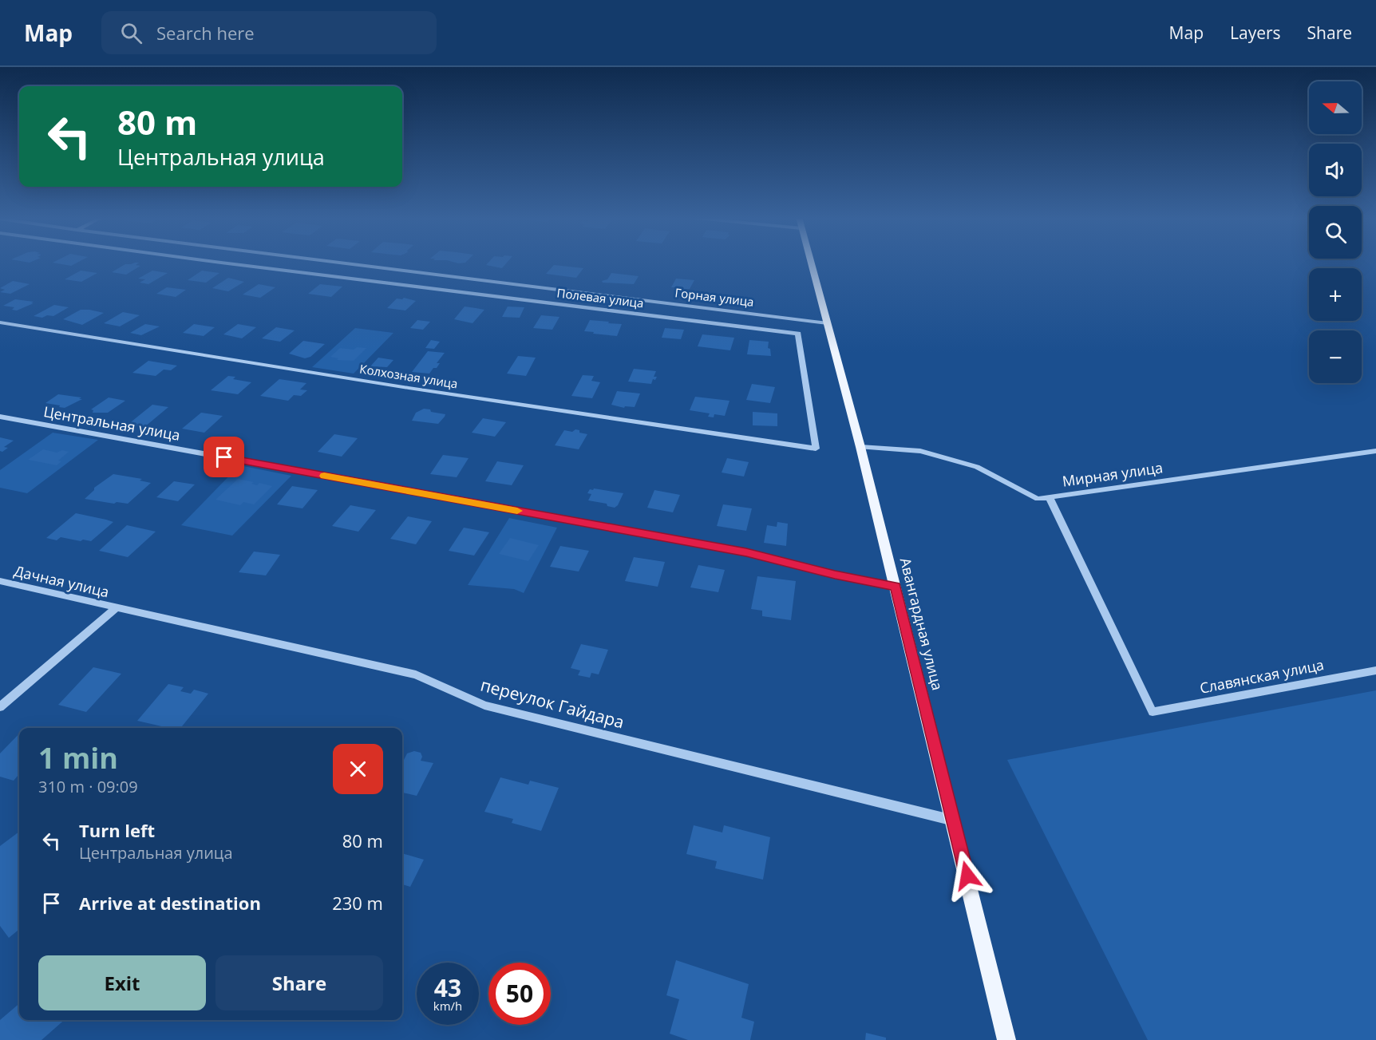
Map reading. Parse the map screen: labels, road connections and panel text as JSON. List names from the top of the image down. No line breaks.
{"streets":{"main road":["Авангардная улица"],"street":["Горная улица","Полевая улица","Колхозная улица","Центральная улица","Мирная улица","Дачная улица","Славянская улица","переулок Гайдара"]},"crossings":[["Горная улица","Авангардная улица"],["Полевая улица","Колхозная улица"],["Центральная улица","Авангардная улица"],["Мирная улица","Авангардная улица"],["Мирная улица","Славянская улица"],["Дачная улица","переулок Гайдара"],["Авангардная улица","переулок Гайдара"]],"north":"left","page":{"header":"Map","search":"Search here","nav":["Map","Layers","Share"],"map_buttons":["+","−"],"turn":["80 m","Центральная улица"],"heading":["1 min","310 m · 09:09"],"list":[{"name":"Turn left","note":"Центральная улица","value":"80 m"},{"name":"Arrive at destination","value":"230 m"}],"buttons":["Exit","Share"],"speed":"43 km/h","limit":"50"}}
